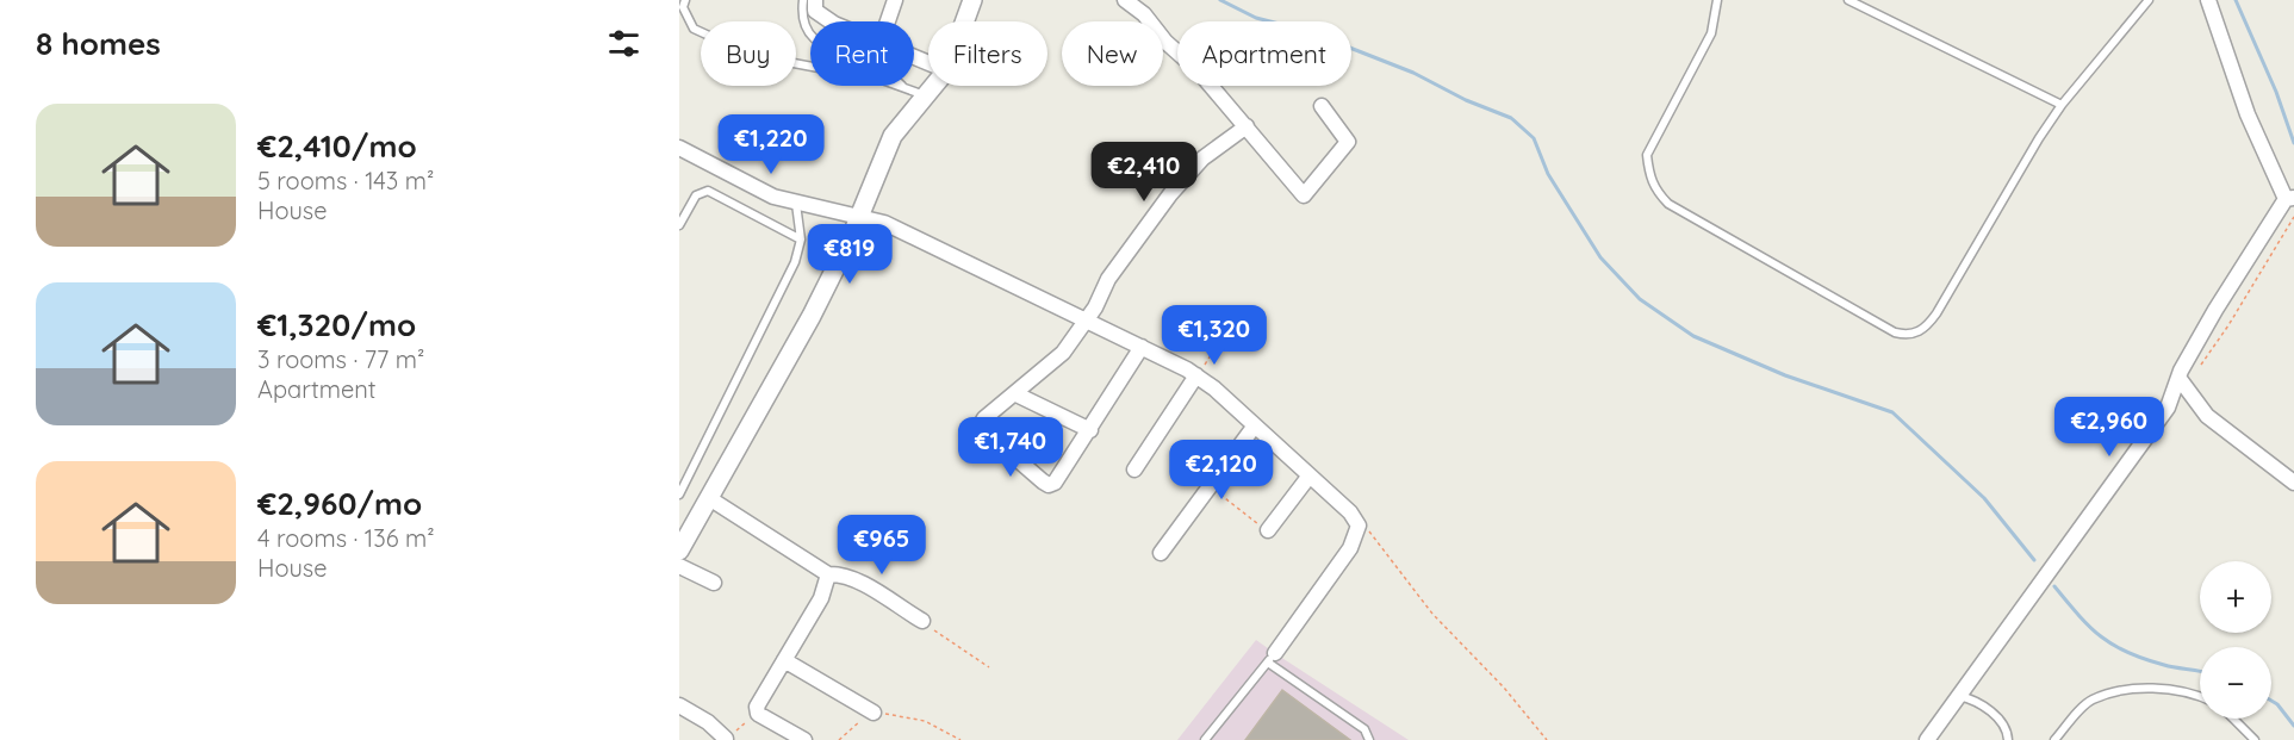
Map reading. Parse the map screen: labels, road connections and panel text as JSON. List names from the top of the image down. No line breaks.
{"page":{"heading":"8 homes","chip":["Buy","Rent","Filters","New","Apartment"],"list":[{"name":"€2,410/mo","note":"5 rooms · 143 m² · House"},{"name":"€1,320/mo","note":"3 rooms · 77 m² · Apartment"},{"name":"€2,960/mo","note":"4 rooms · 136 m² · House"}],"price":["€1,220","€2,410","€819","€1,320","€2,960","€1,740","€2,120","€965"],"map_buttons":["+","−"]}}
